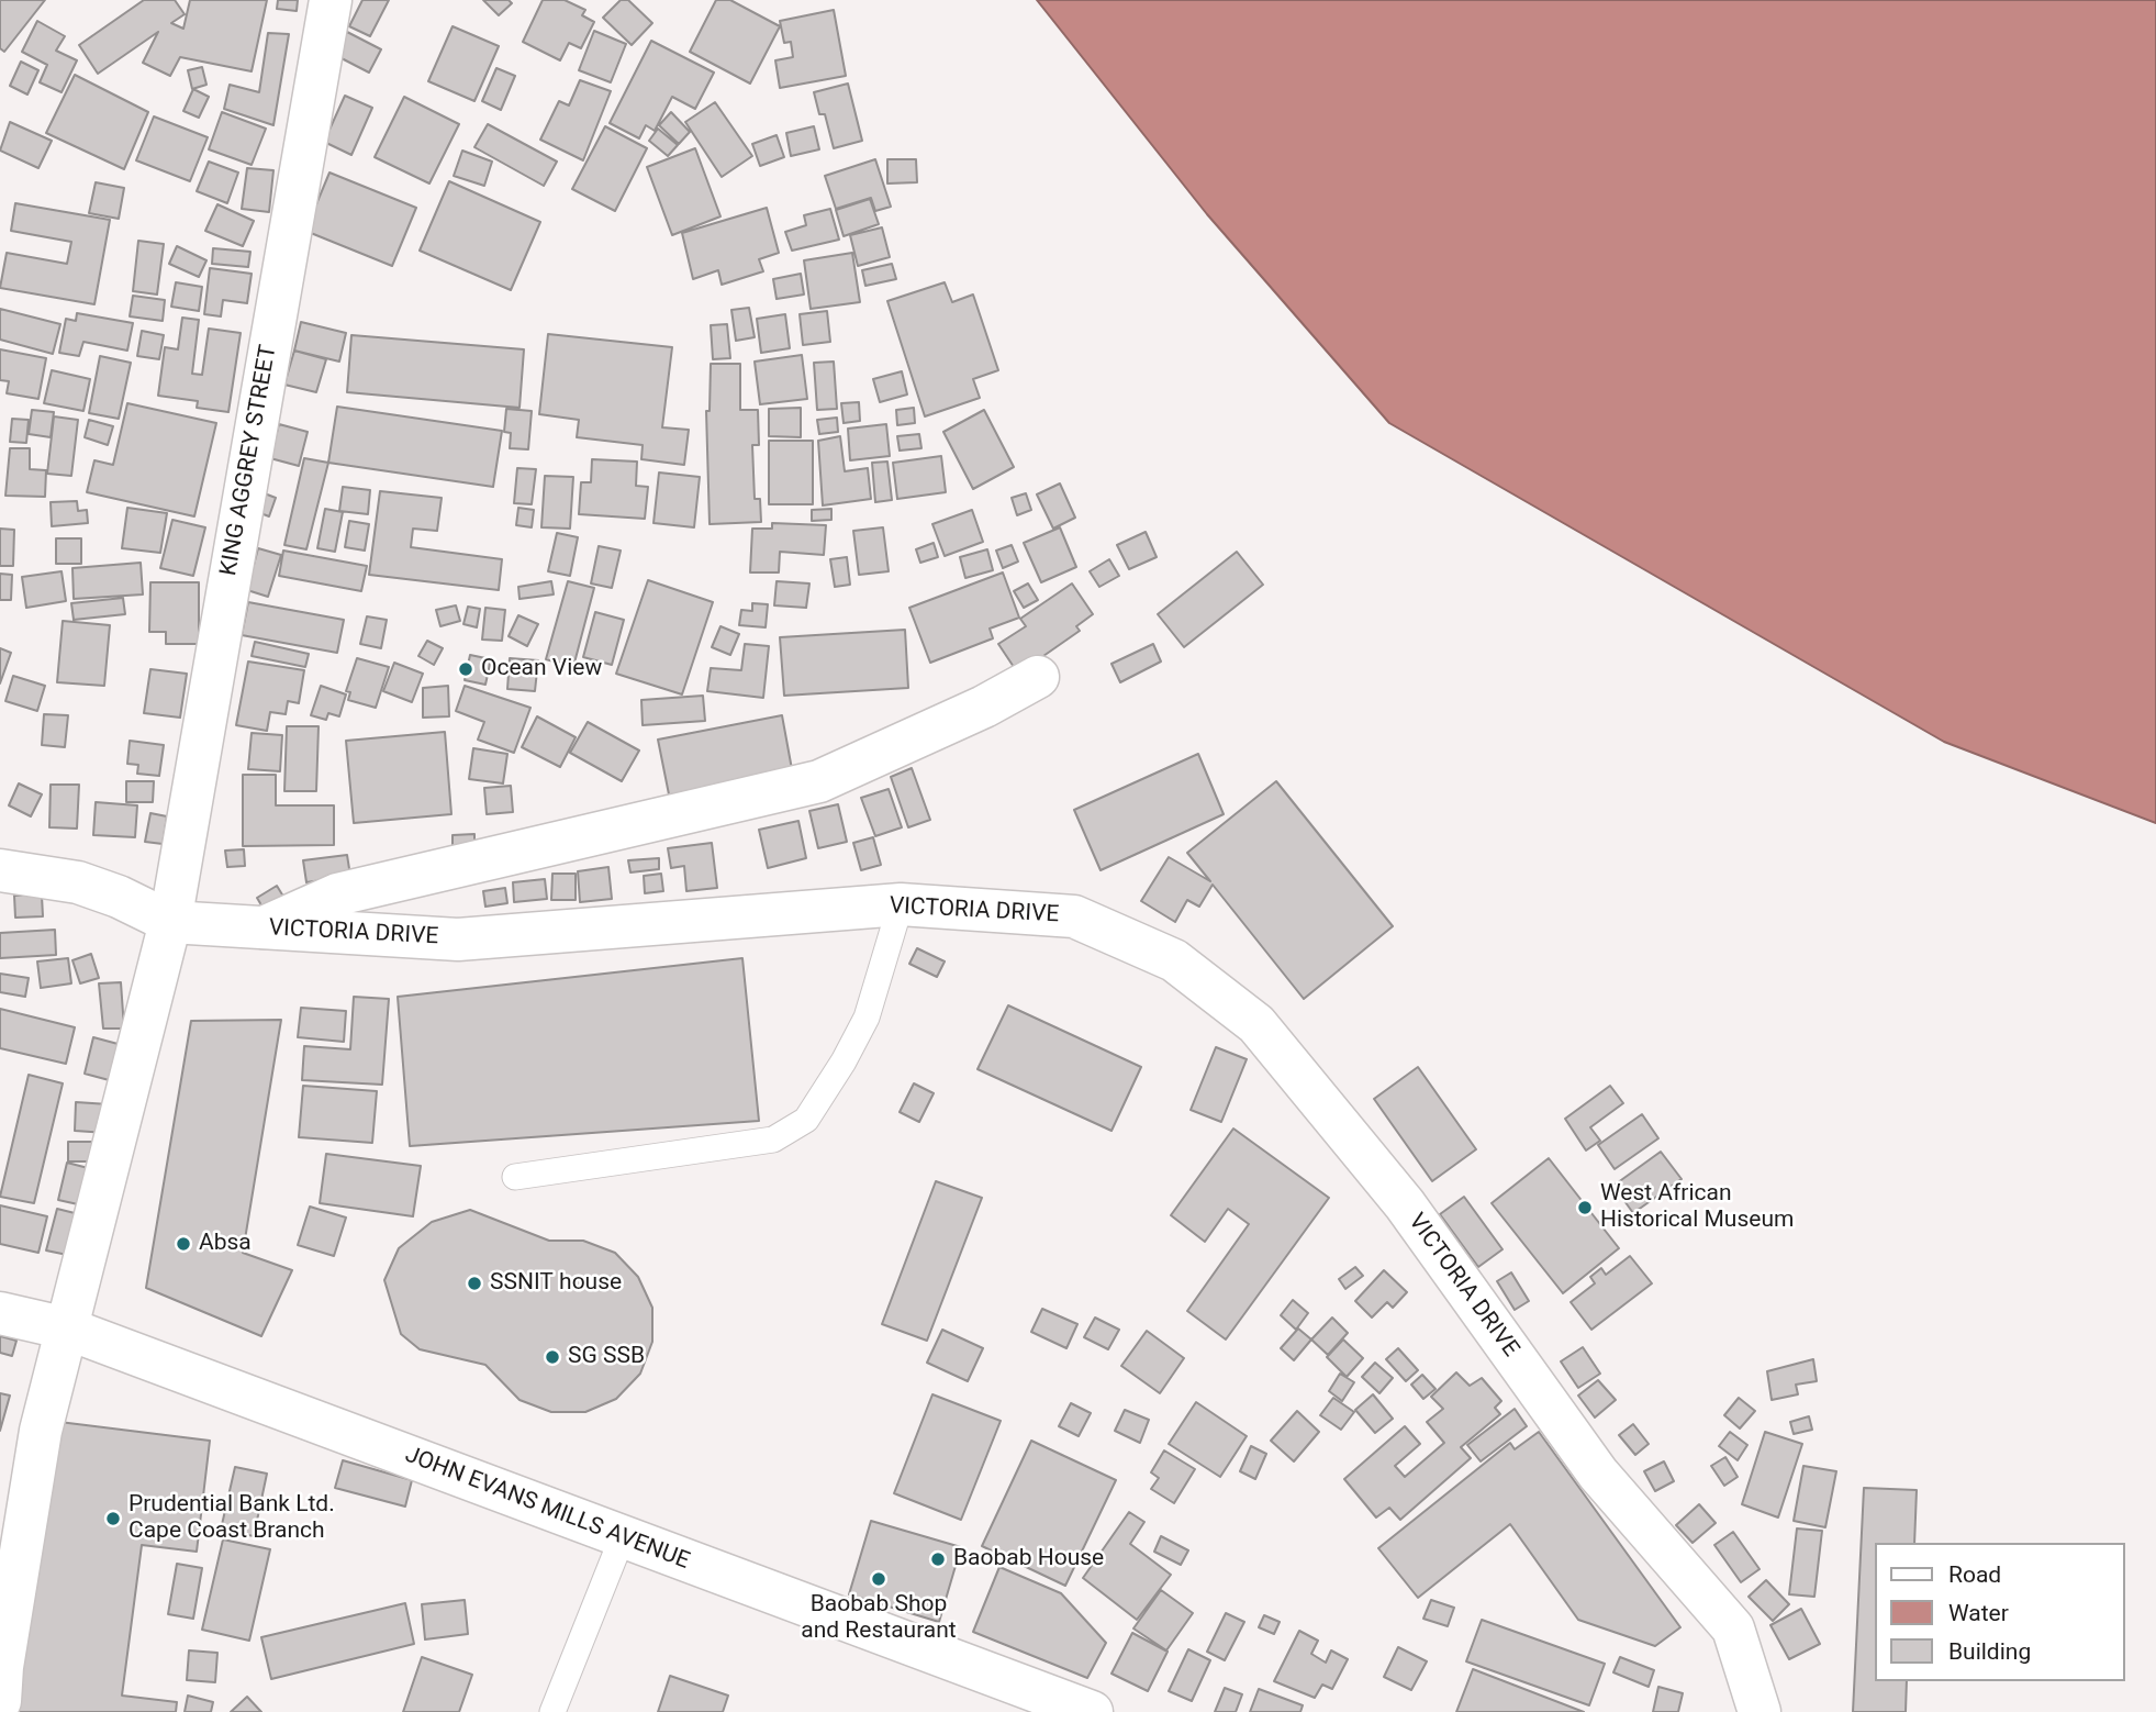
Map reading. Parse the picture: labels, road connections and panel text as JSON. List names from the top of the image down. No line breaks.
{"streets":{"street":["KING AGGREY STREET","VICTORIA DRIVE","JOHN EVANS MILLS AVENUE"]},"crossings":[["KING AGGREY STREET","VICTORIA DRIVE"],["KING AGGREY STREET","JOHN EVANS MILLS AVENUE"]],"places":["Ocean View","West African Historical Museum","Absa","SSNIT house","SG SSB","Prudential Bank Ltd. Cape Coast Branch","Baobab House","Baobab Shop and Restaurant"],"legend":["Road","Water","Building"]}
